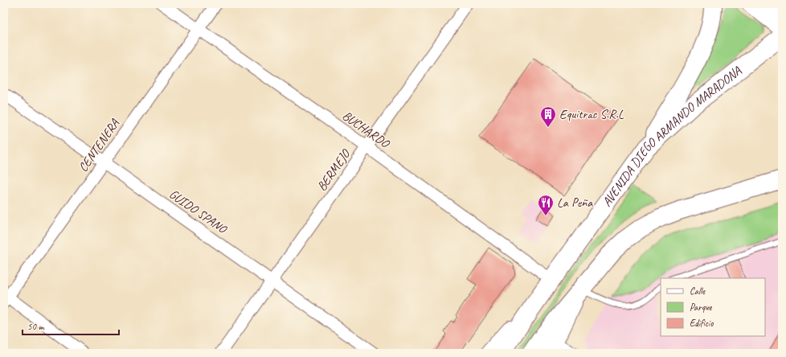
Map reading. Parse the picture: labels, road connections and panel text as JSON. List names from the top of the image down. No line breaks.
{"streets":{"main road":["AVENIDA DIEGO ARMANDO MARADONA"],"street":["BUCHARDO","CENTENERA","BERMEJO","GUIDO SPANO"]},"crossings":[["BUCHARDO","AVENIDA DIEGO ARMANDO MARADONA"],["BUCHARDO","CENTENERA"],["BUCHARDO","BERMEJO"],["CENTENERA","GUIDO SPANO"],["BERMEJO","GUIDO SPANO"]],"places":{"building":["Equitrac S.R.L"],"restaurant":["La Peña"]},"legend":["Calle","Parque","Edificio"],"scale_bar":"50 m"}
